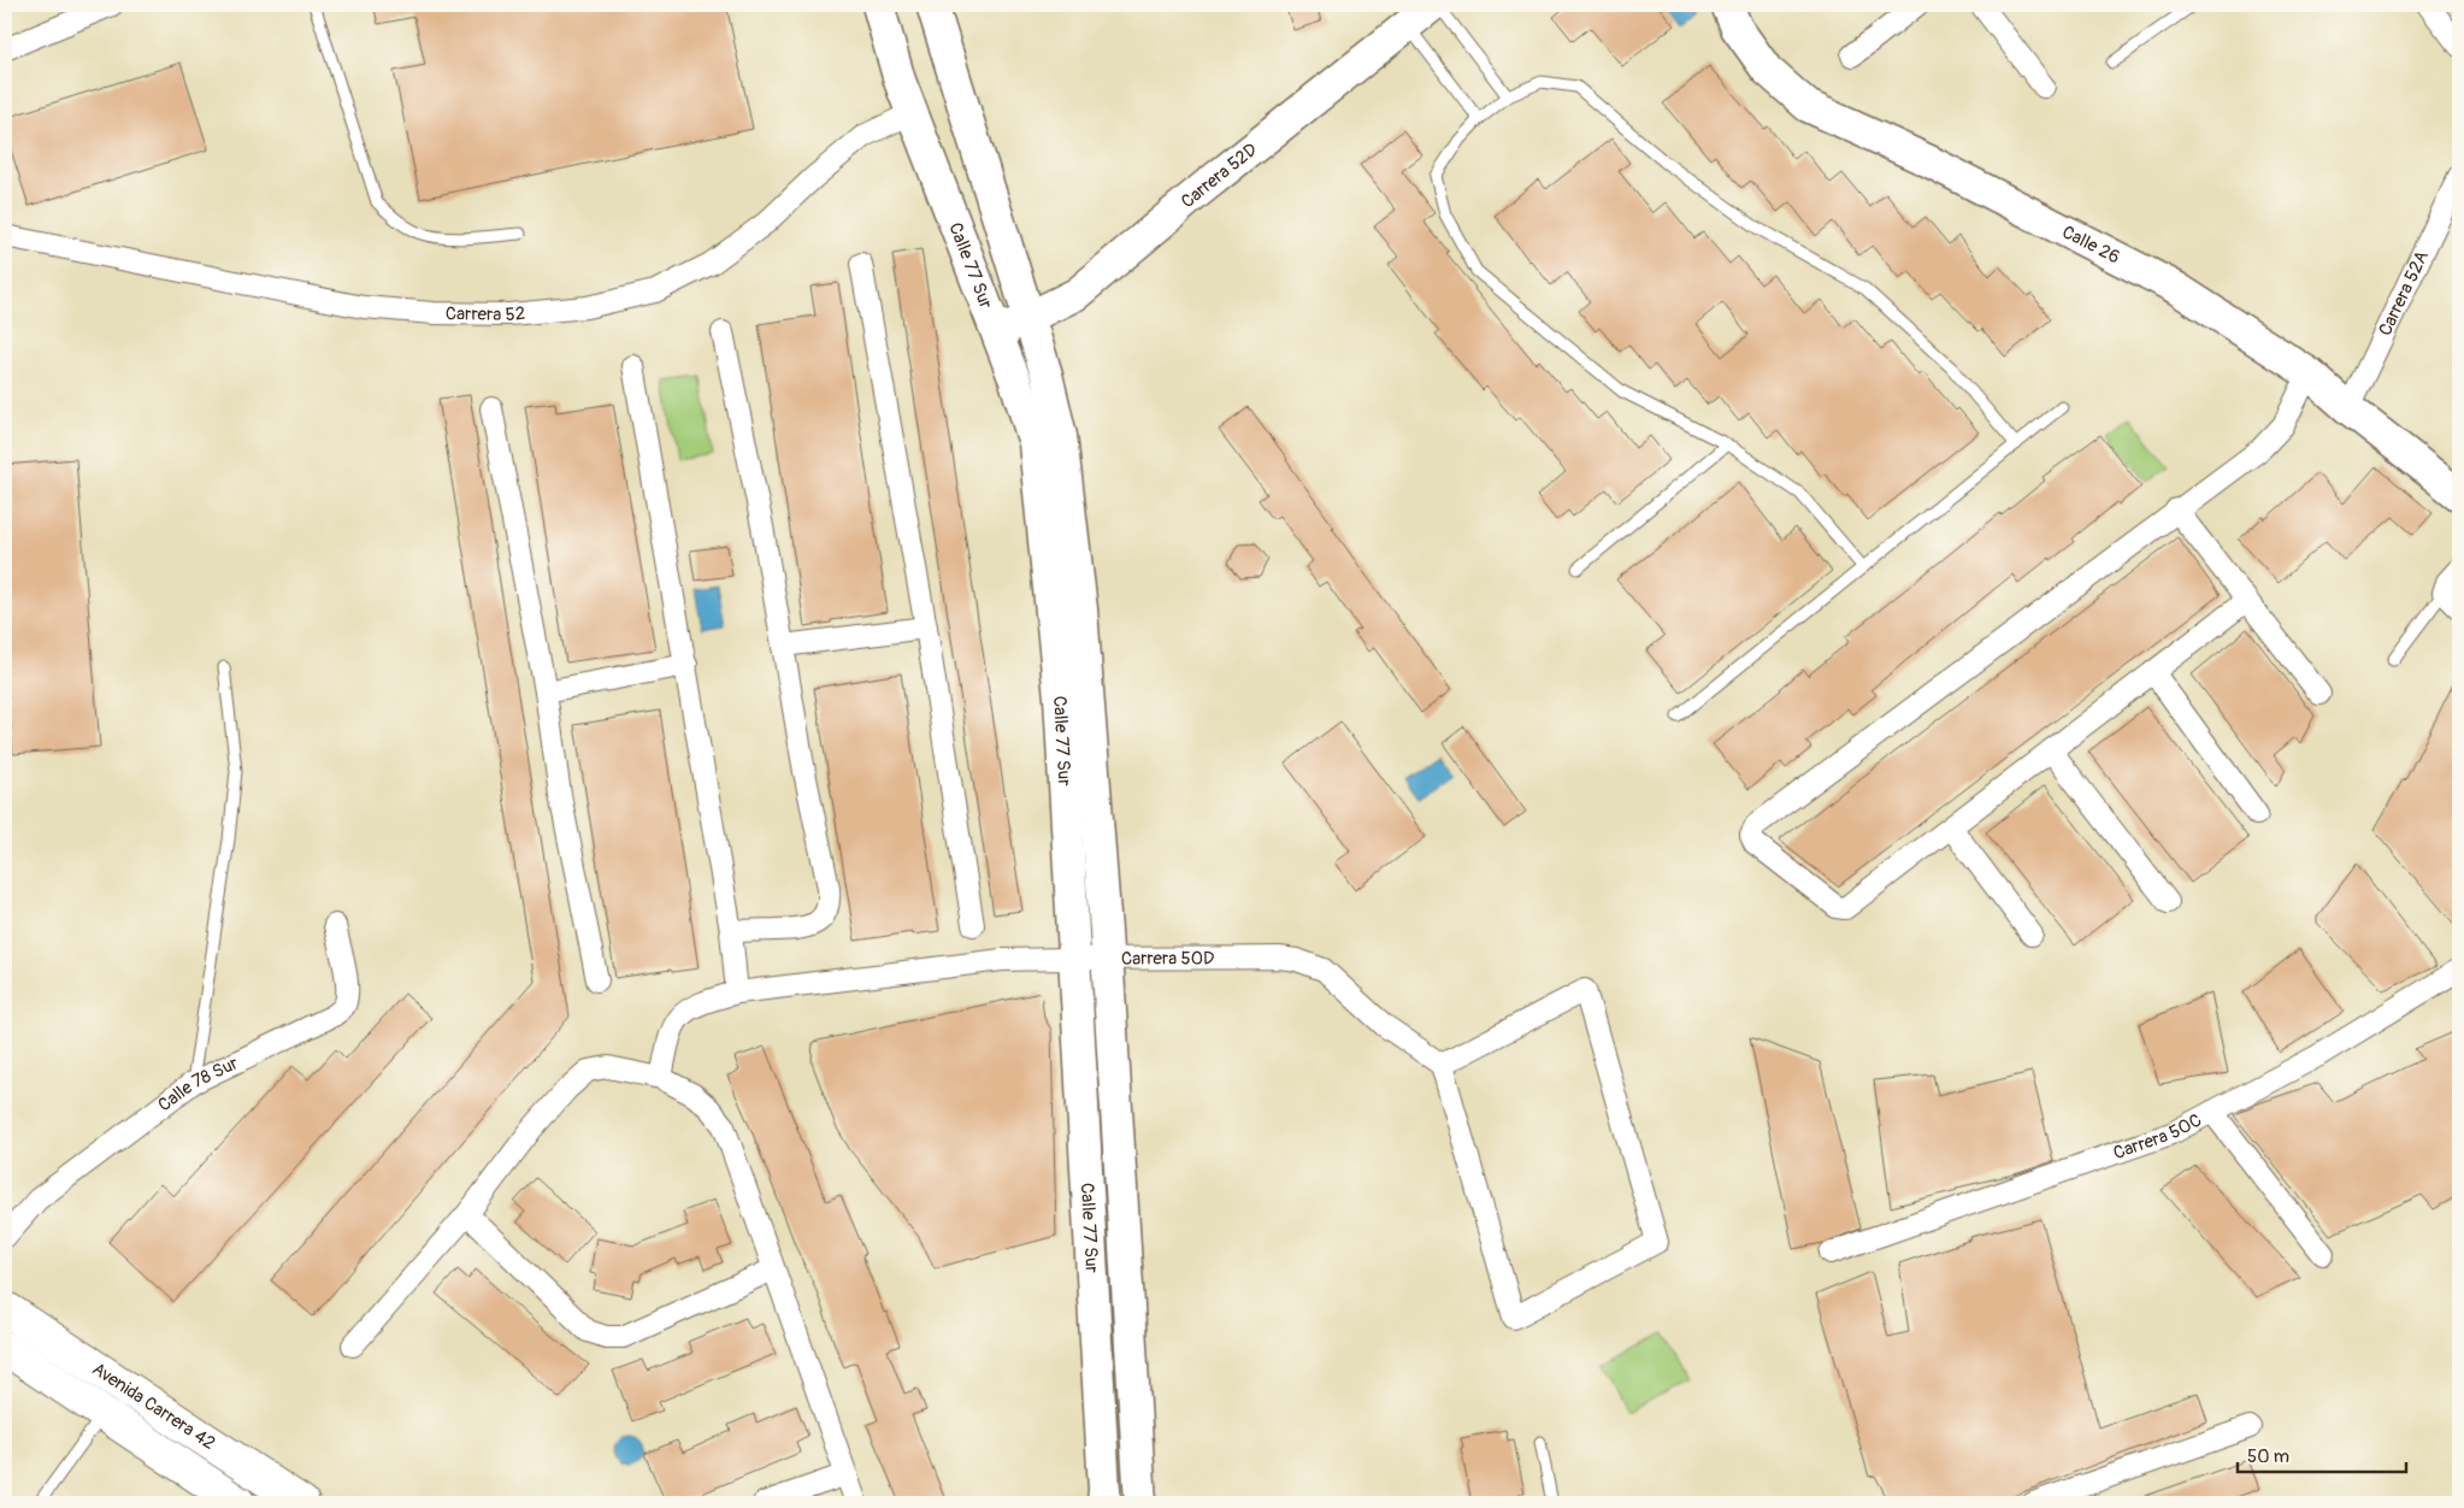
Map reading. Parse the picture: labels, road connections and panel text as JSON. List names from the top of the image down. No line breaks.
{"streets":{"highway":["Avenida Carrera 42"],"street":["Carrera 52D","Calle 26","Calle 77 Sur","Carrera 52A","Carrera 52","Carrera 50D","Calle 78 Sur","Carrera 50C"]},"crossings":[["Carrera 52D","Calle 77 Sur"],["Calle 26","Carrera 52A"],["Calle 77 Sur","Carrera 52"],["Calle 77 Sur","Carrera 50D"]],"scale_bar":"50 m"}
